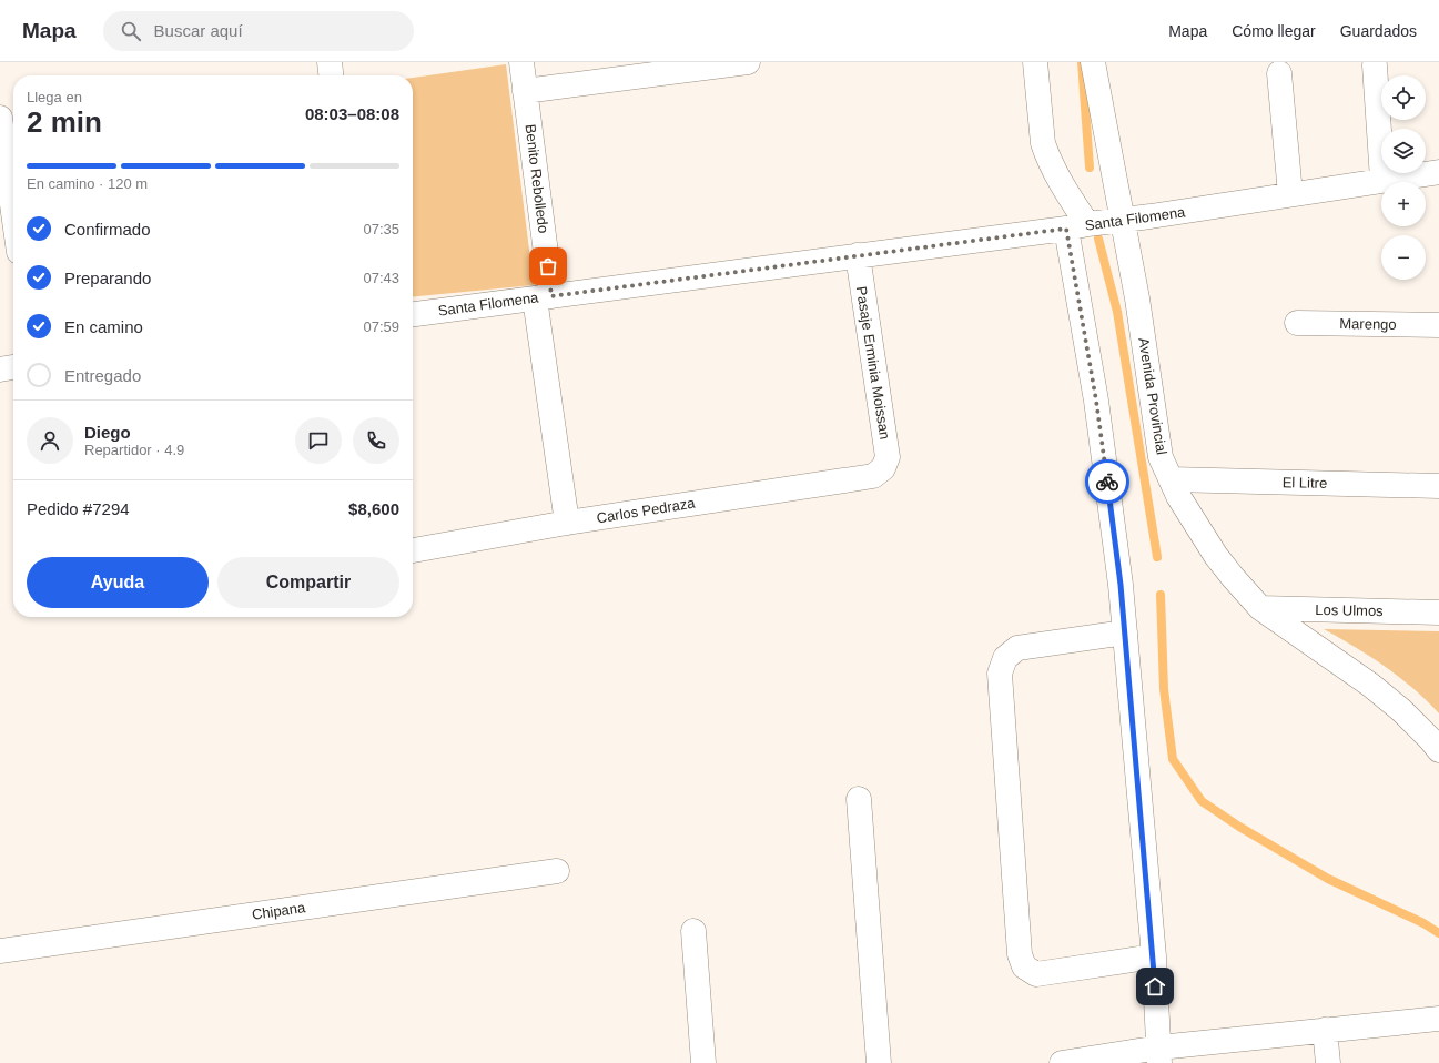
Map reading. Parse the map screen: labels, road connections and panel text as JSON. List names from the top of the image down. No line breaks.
{"streets":{"street":["Benito Rebolledo","Santa Filomena","Marengo","Pasaje Erminia Moissan","Avenida Provincial","El Litre","Carlos Pedraza","Los Ulmos","Chipana"]},"crossings":[["Benito Rebolledo","Santa Filomena"],["Benito Rebolledo","Carlos Pedraza"],["Santa Filomena","Pasaje Erminia Moissan"],["Santa Filomena","Avenida Provincial"],["Pasaje Erminia Moissan","Carlos Pedraza"],["Avenida Provincial","El Litre"],["Avenida Provincial","Los Ulmos"]],"page":{"header":"Mapa","search":"Buscar aquí","nav":["Mapa","Cómo llegar","Guardados"],"map_buttons":["+","−"],"heading":["2 min","Llega en","08:03–08:08"],"panel":["Diego","Repartidor · 4.9","Pedido #7294","$8,600"],"bar":"En camino · 120 m","list":[["Confirmado","07:35"],["Preparando","07:43"],["En camino","07:59"],"Entregado"],"buttons":["Ayuda","Compartir"]}}
